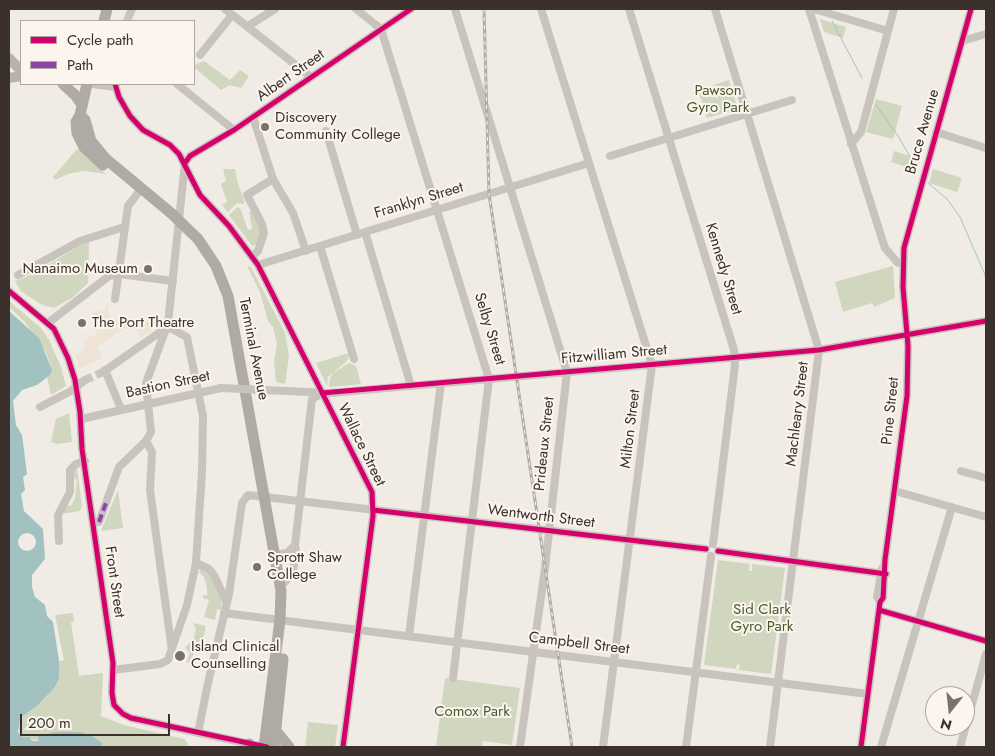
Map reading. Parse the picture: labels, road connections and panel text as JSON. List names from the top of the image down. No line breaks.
{"streets":{"highway":["Terminal Avenue"],"street":["Albert Street","Bruce Avenue","Franklyn Street","Kennedy Street","Selby Street","Fitzwilliam Street","Bastion Street","Pine Street","Machleary Street","Milton Street","Prideaux Street","Wallace Street","Wentworth Street","Front Street","Campbell Street"]},"crossings":[["Albert Street","Selby Street"],["Albert Street","Wallace Street"],["Bruce Avenue","Pine Street"],["Franklyn Street","Selby Street"],["Franklyn Street","Milton Street"],["Franklyn Street","Prideaux Street"],["Franklyn Street","Wallace Street"],["Kennedy Street","Fitzwilliam Street"],["Kennedy Street","Wentworth Street"],["Selby Street","Fitzwilliam Street"],["Selby Street","Wentworth Street"],["Selby Street","Campbell Street"],["Terminal Avenue","Wentworth Street"],["Terminal Avenue","Campbell Street"],["Fitzwilliam Street","Bastion Street"],["Fitzwilliam Street","Pine Street"],["Fitzwilliam Street","Machleary Street"],["Fitzwilliam Street","Milton Street"],["Fitzwilliam Street","Prideaux Street"],["Fitzwilliam Street","Wallace Street"],["Bastion Street","Wallace Street"],["Bastion Street","Front Street"],["Pine Street","Wentworth Street"],["Pine Street","Campbell Street"],["Machleary Street","Wentworth Street"],["Machleary Street","Campbell Street"],["Milton Street","Wentworth Street"],["Milton Street","Campbell Street"],["Prideaux Street","Wentworth Street"],["Prideaux Street","Campbell Street"],["Wallace Street","Wentworth Street"],["Wallace Street","Campbell Street"]],"parks":["Pawson Gyro Park","Sid Clark Gyro Park","Comox Park"],"places":["Discovery Community College","Nanaimo Museum","The Port Theatre","Sprott Shaw College","Island Clinical Counselling"],"legend":["Cycle path","Path"],"scale_bar":"200 m","north":"bottom"}
